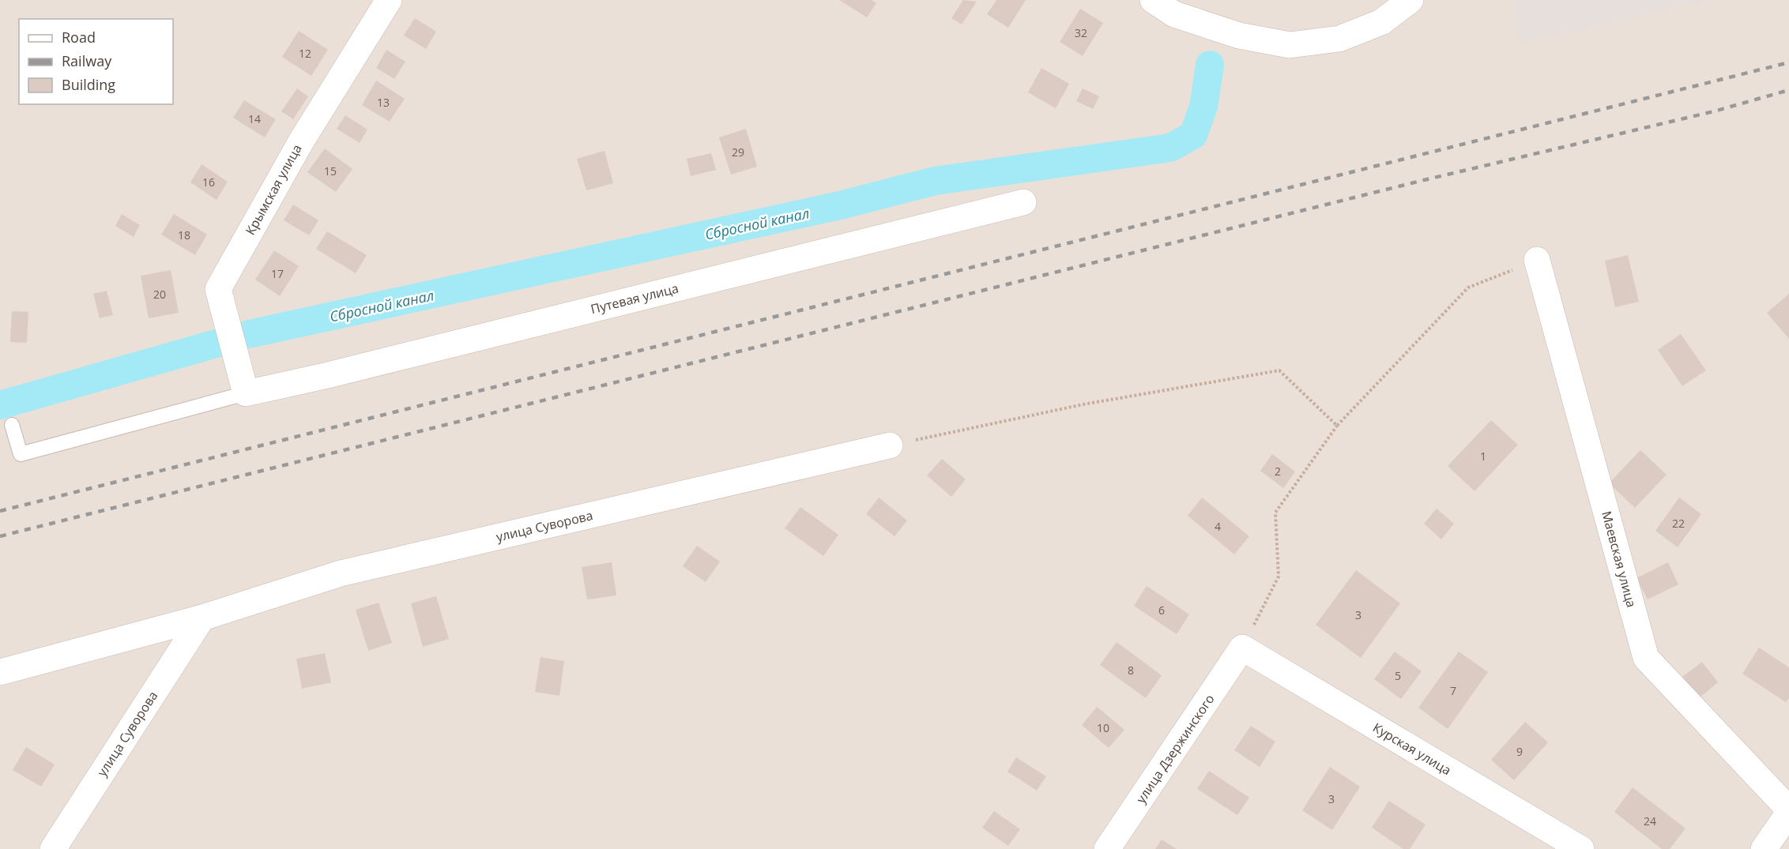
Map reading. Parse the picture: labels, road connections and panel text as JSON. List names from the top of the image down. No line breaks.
{"streets":{"street":["Крымская улица","Путевая улица","улица Суворова","Маевская улица","улица Дзержинского","Курская улица"]},"crossings":[["Крымская улица","Путевая улица"],["улица Дзержинского","Курская улица"]],"water":["Сбросной канал"],"house_numbers":["32","12","13","14","29","15","16","18","17","20","1","2","22","4","6","3","8","5","7","10","9","3","24"],"legend":["Road","Railway","Building"]}
